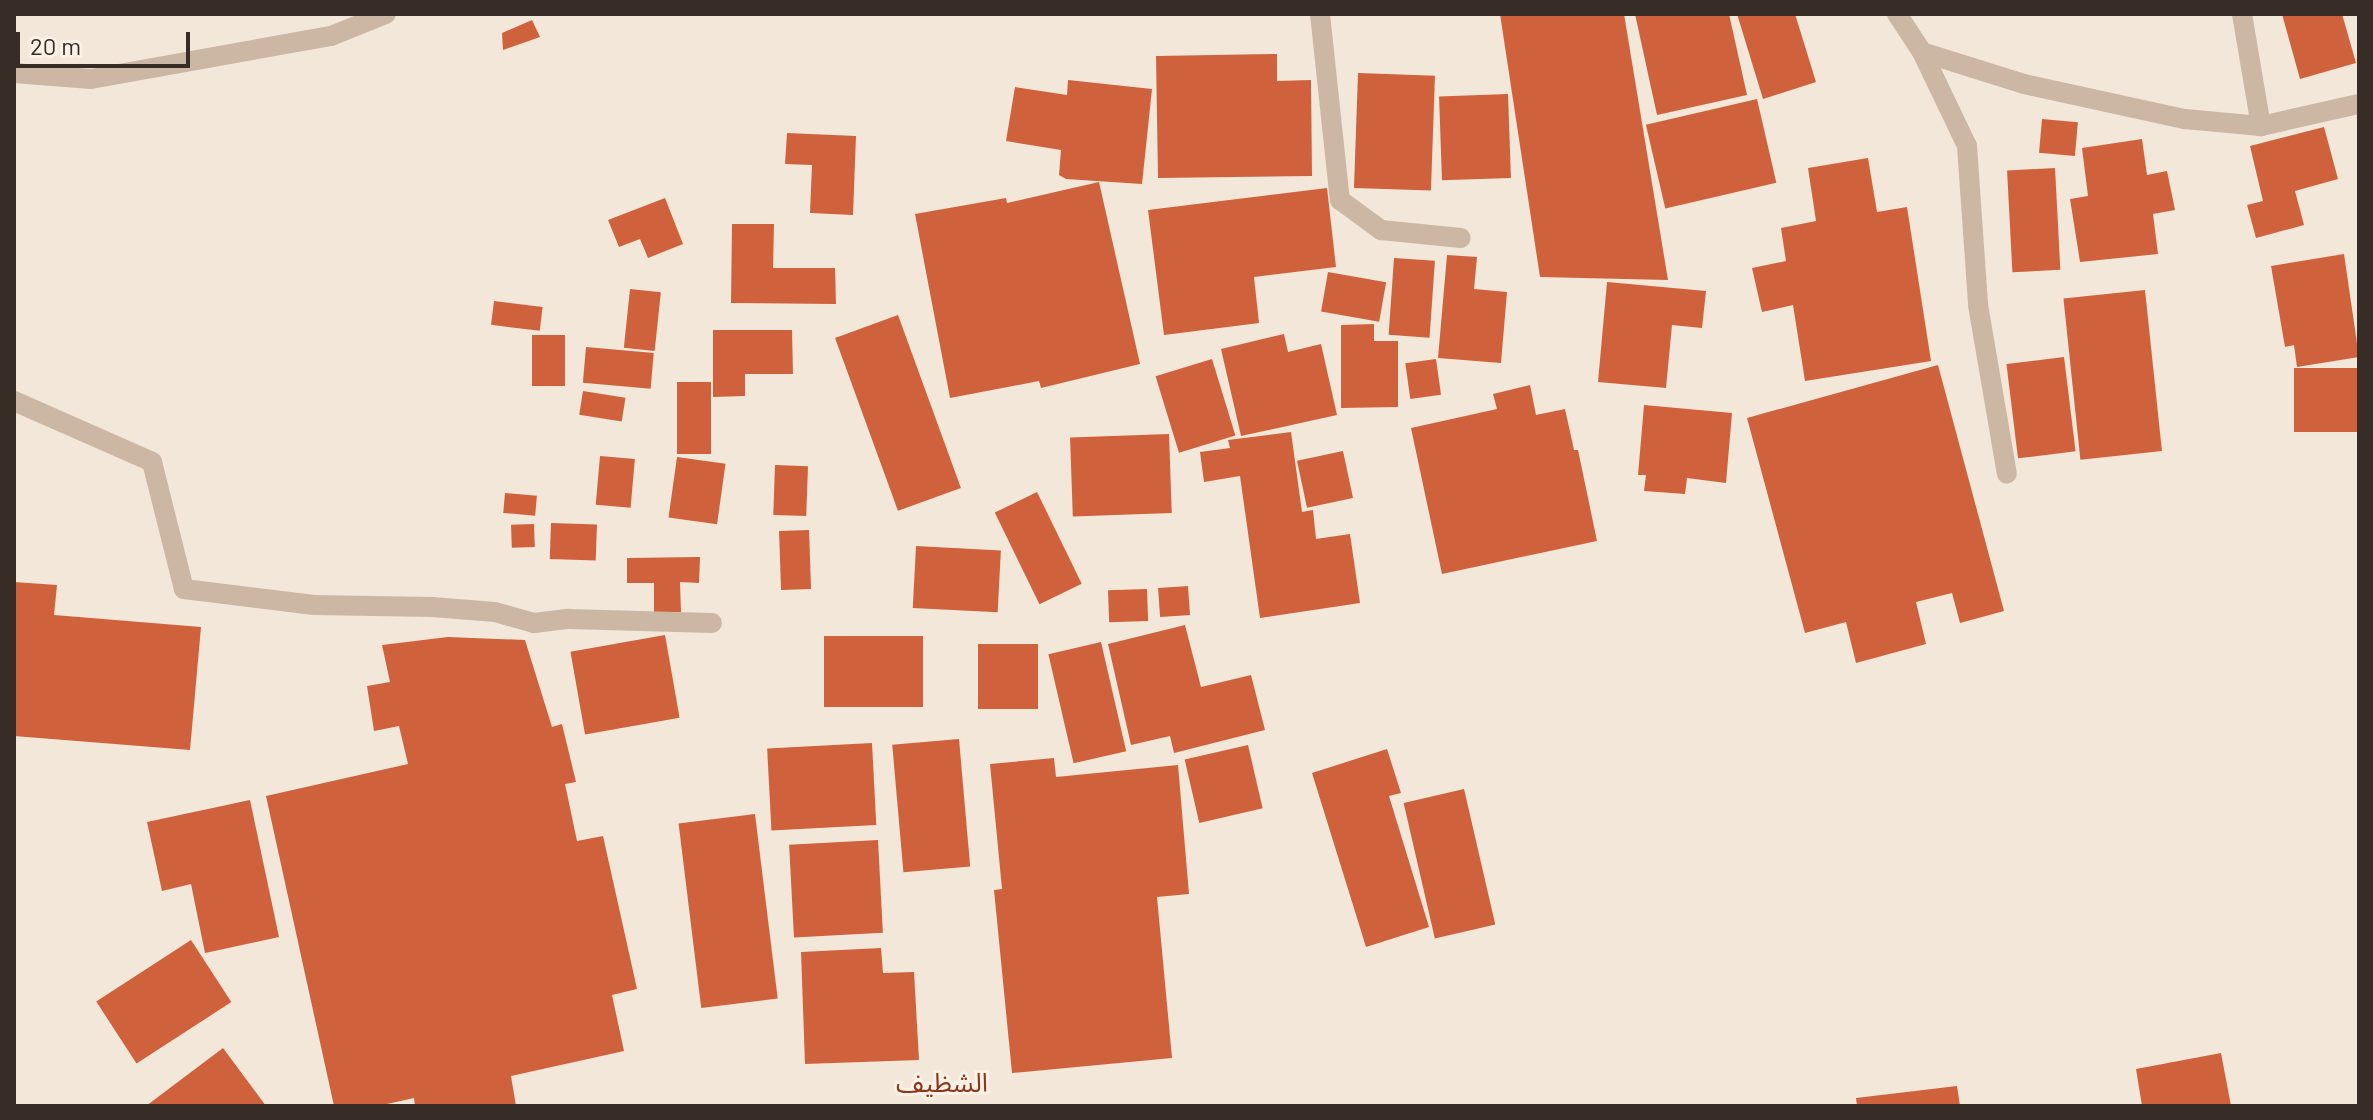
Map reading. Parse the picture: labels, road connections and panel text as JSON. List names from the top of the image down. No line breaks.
{"districts":["الشظيف"],"scale_bar":"20 m"}
